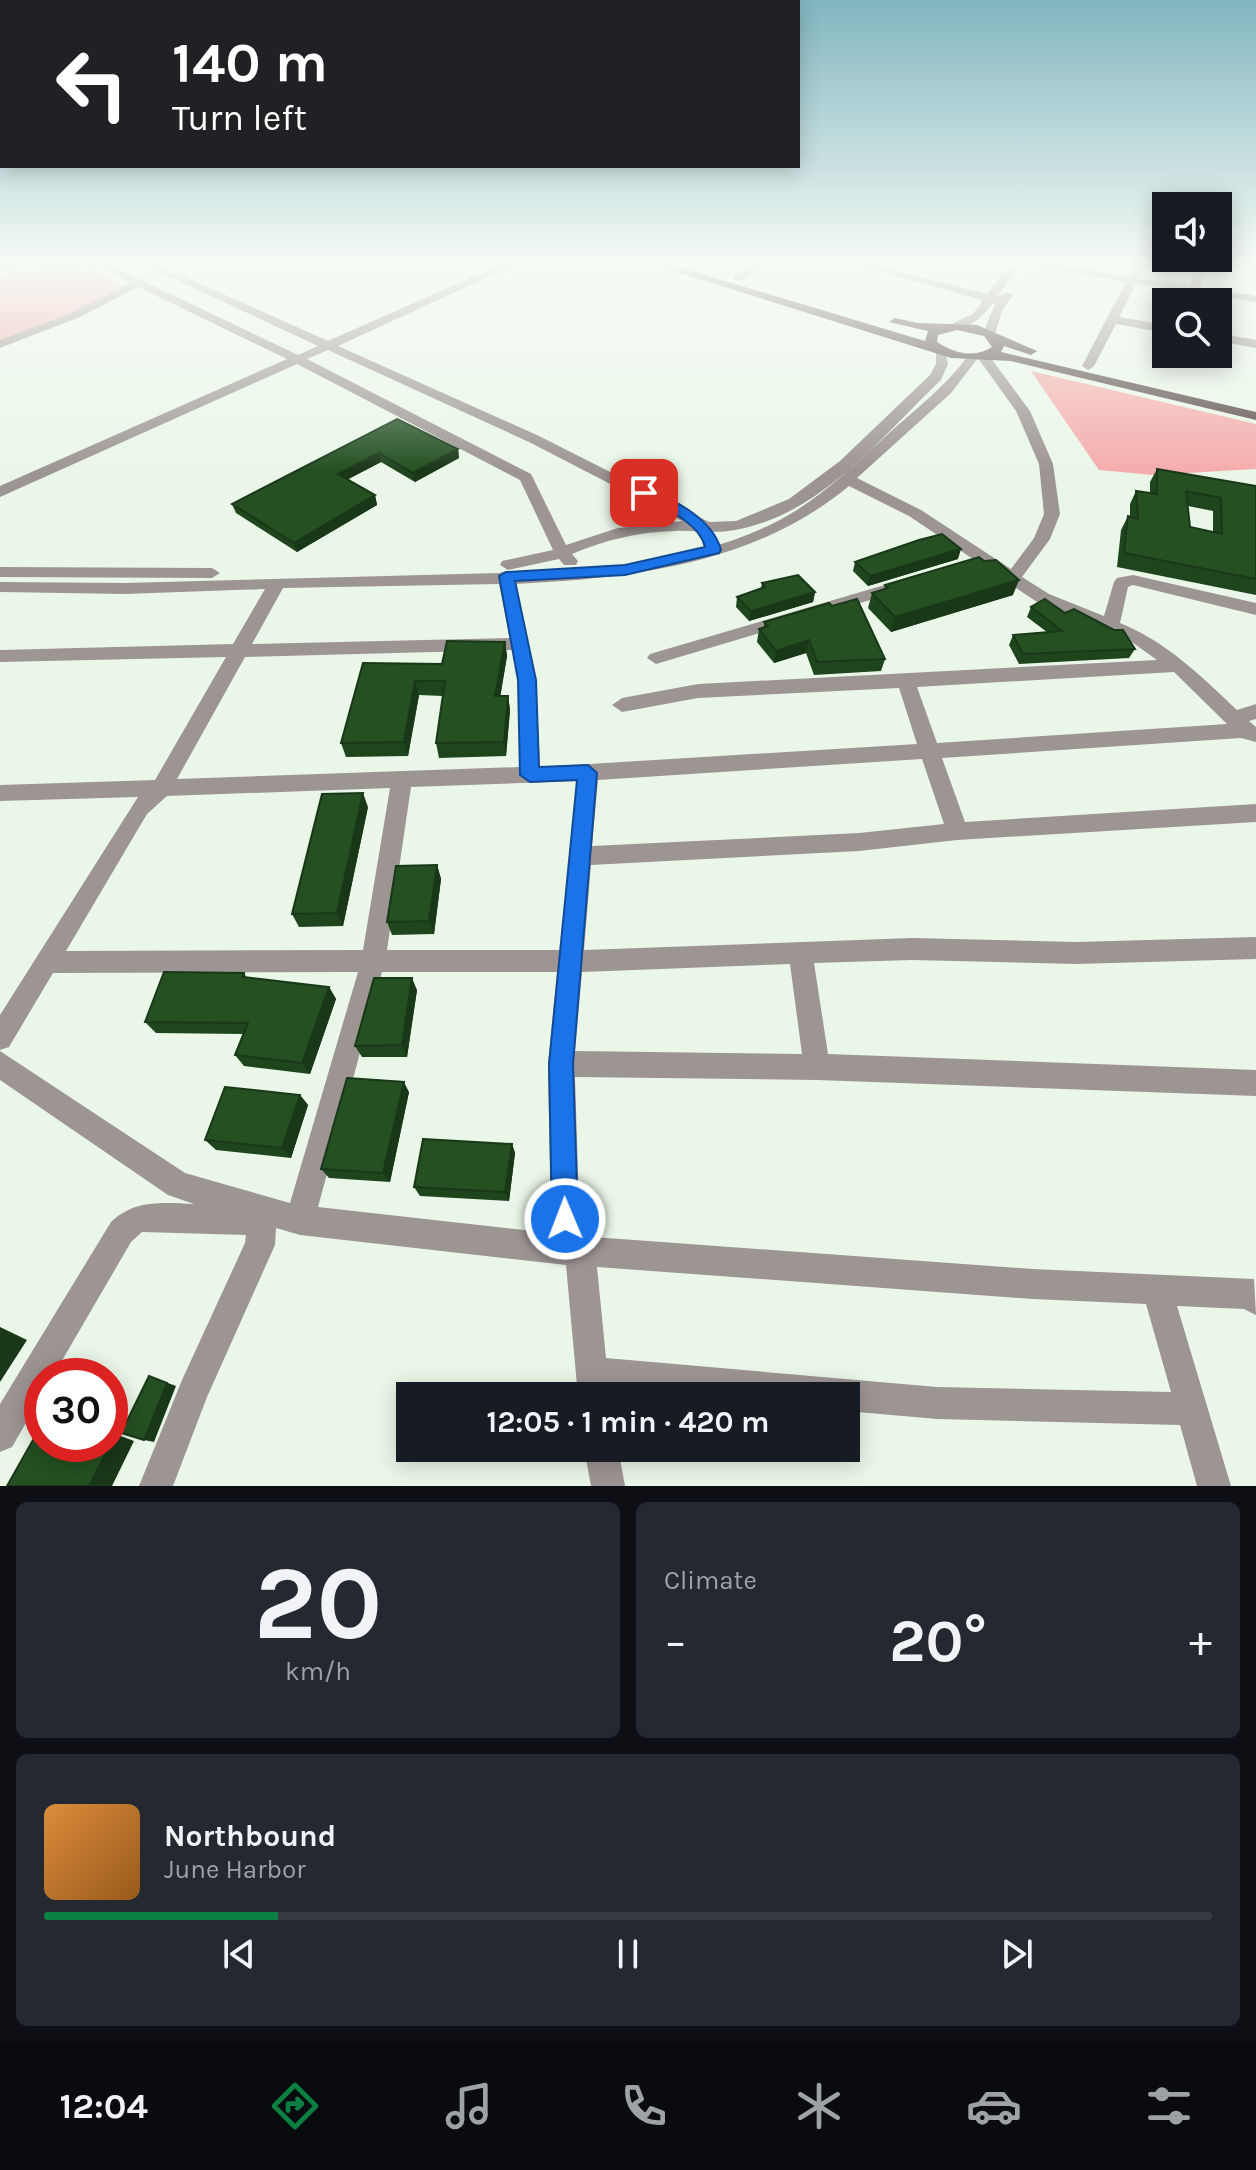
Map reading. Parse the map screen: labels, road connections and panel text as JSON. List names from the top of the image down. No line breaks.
{"page":{"turn":["140 m","Turn left"],"limit":"30","trip":"12:05 · 1 min · 420 m","tile":[["20","km/h"],"Climate"],"heat":["−","20°","+"],"song":["Northbound","June Harbor"],"tabs":"12:04"}}
